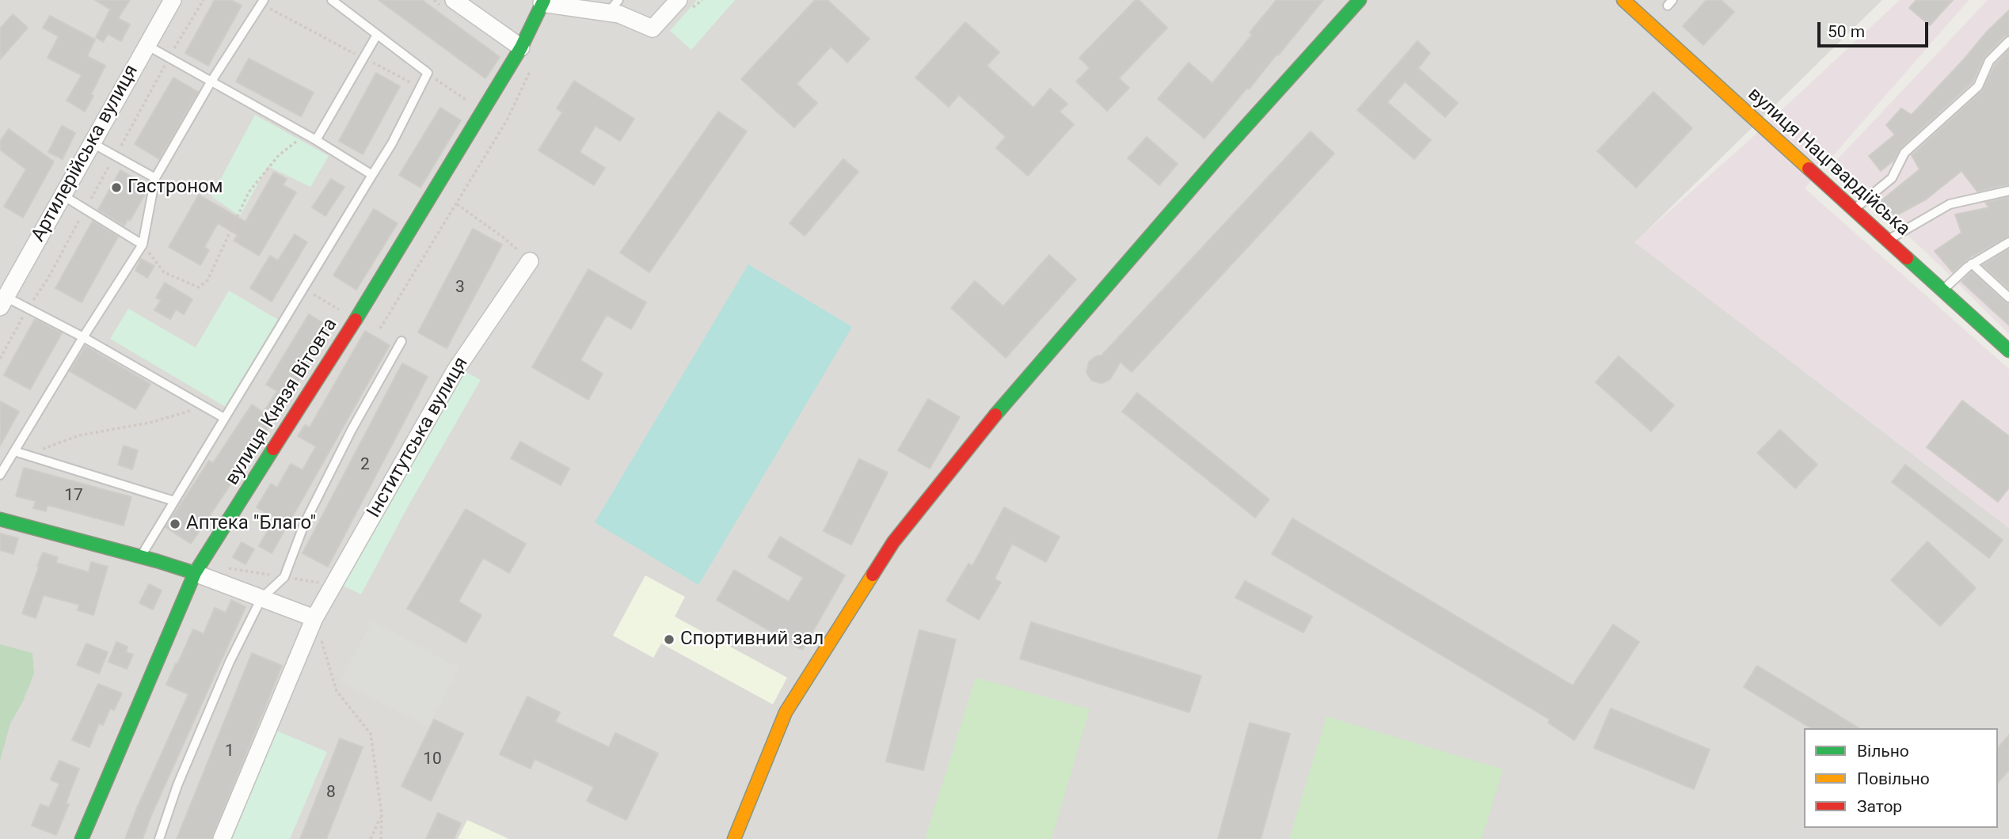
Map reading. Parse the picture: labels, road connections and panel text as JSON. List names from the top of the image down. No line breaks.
{"streets":{"street":["Артилерійська вулиця","вулиця Нацгвардійська","вулиця Князя Вітовта","Інститутська вулиця"]},"places":["Гастроном","Аптека \"Благо\"","Спортивний зал"],"house_numbers":["3","2","17","1","10","8"],"legend":["Вільно","Повільно","Затор"],"scale_bar":"50 m"}
